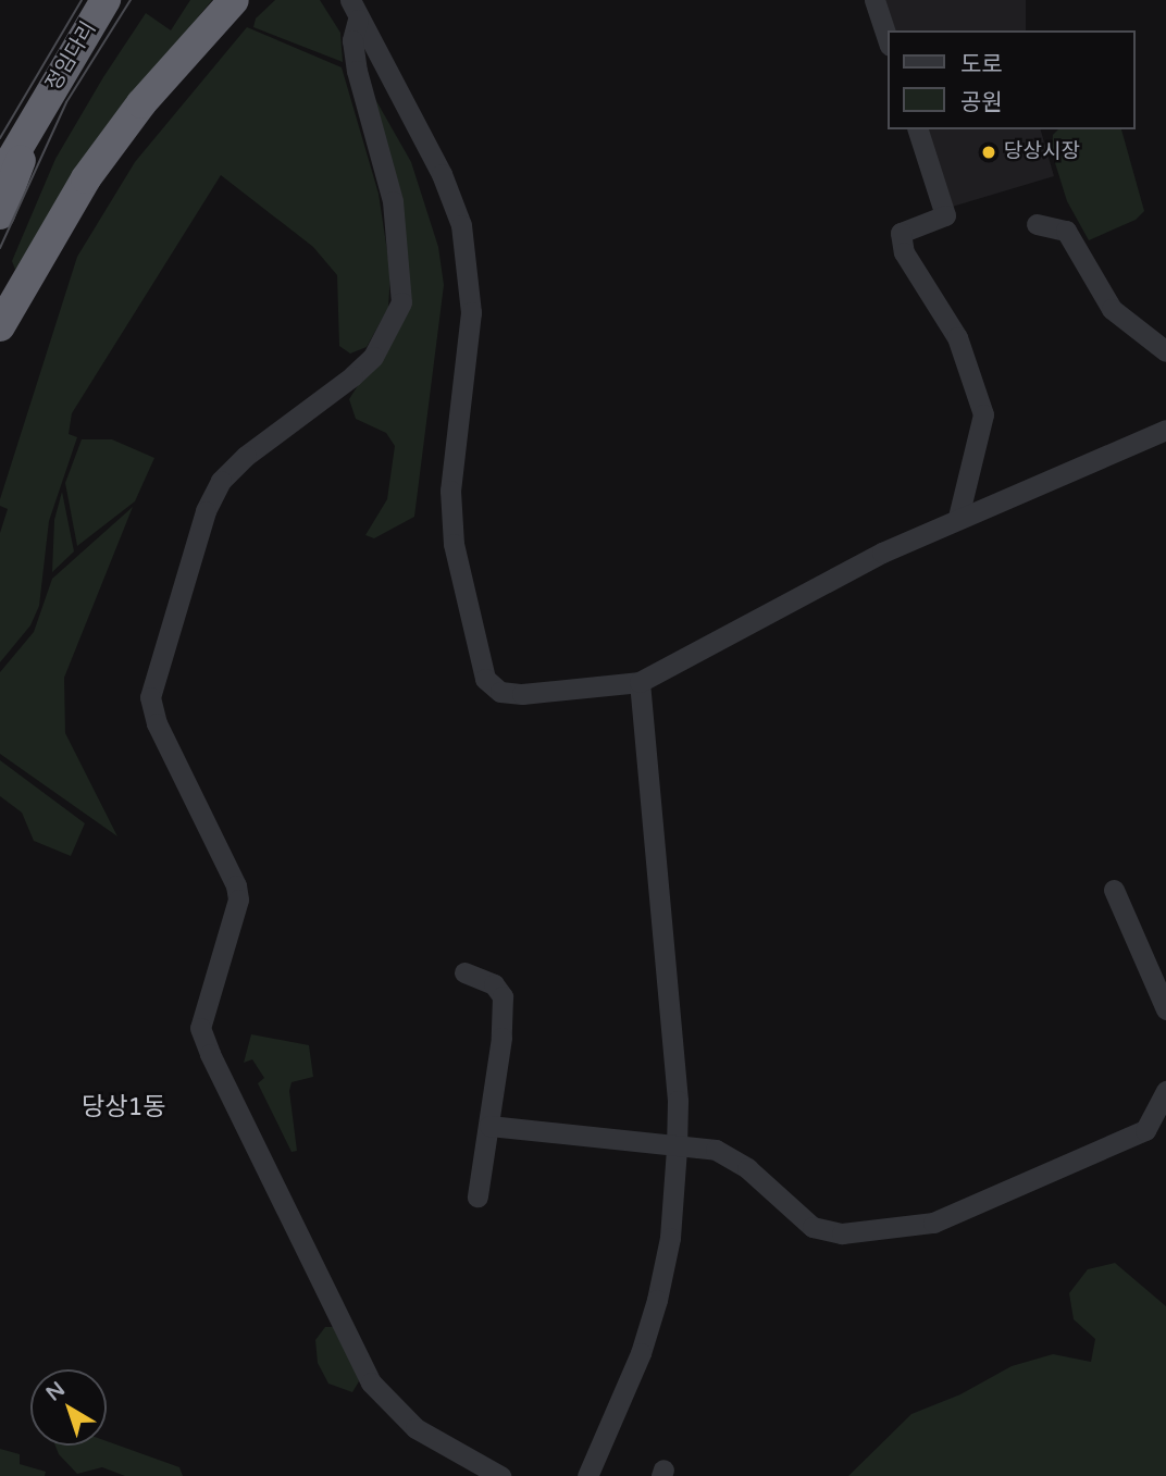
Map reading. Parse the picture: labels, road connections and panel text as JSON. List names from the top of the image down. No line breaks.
{"streets":{"highway":["정임다리"]},"districts":["당상1동"],"places":["당상시장"],"legend":["도로","공원"],"north":"top left"}
